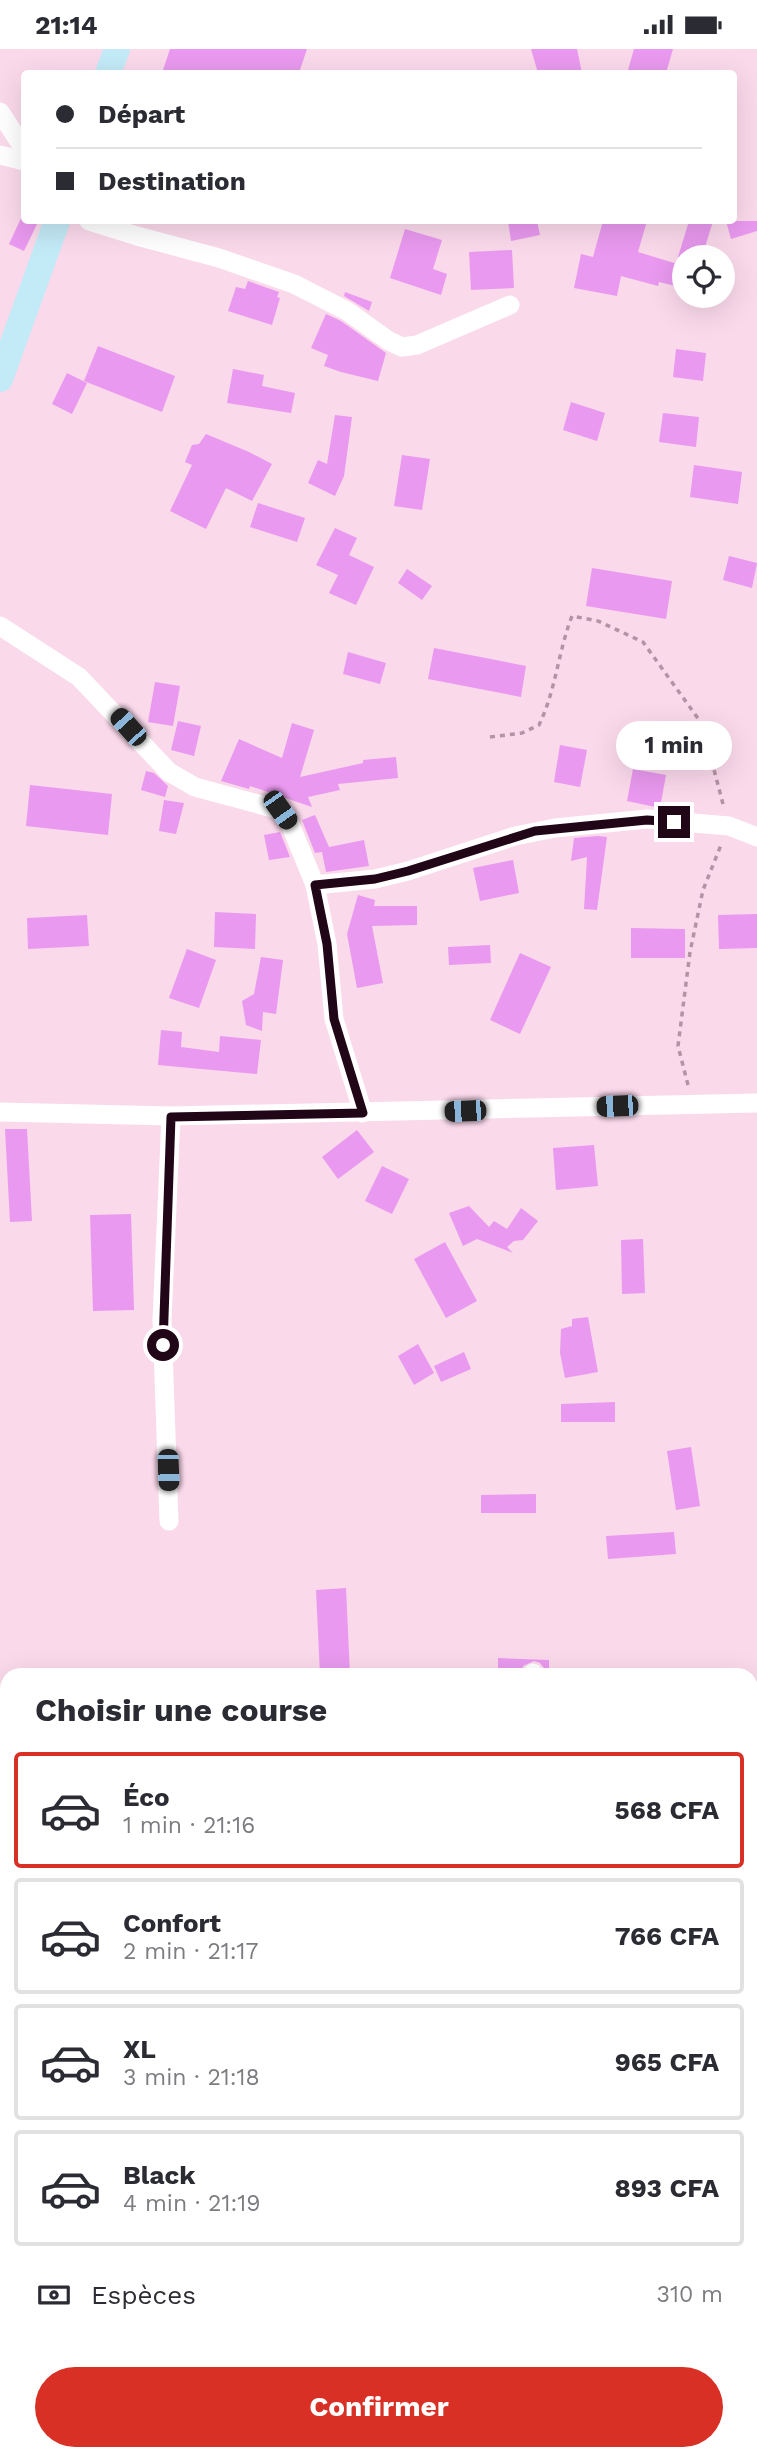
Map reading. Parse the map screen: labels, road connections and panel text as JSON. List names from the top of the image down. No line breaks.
{"page":{"status":"21:14","banner":["Départ","Destination"],"bubble":"1 min","heading":"Choisir une course","list":[{"name":"Éco","note":"1 min · 21:16","value":"568 CFA"},{"name":"Confort","note":"2 min · 21:17","value":"766 CFA"},{"name":"XL","note":"3 min · 21:18","value":"965 CFA"},{"name":"Black","note":"4 min · 21:19","value":"893 CFA"}],"pay":["Espèces","310 m"],"buttons":"Confirmer"}}
